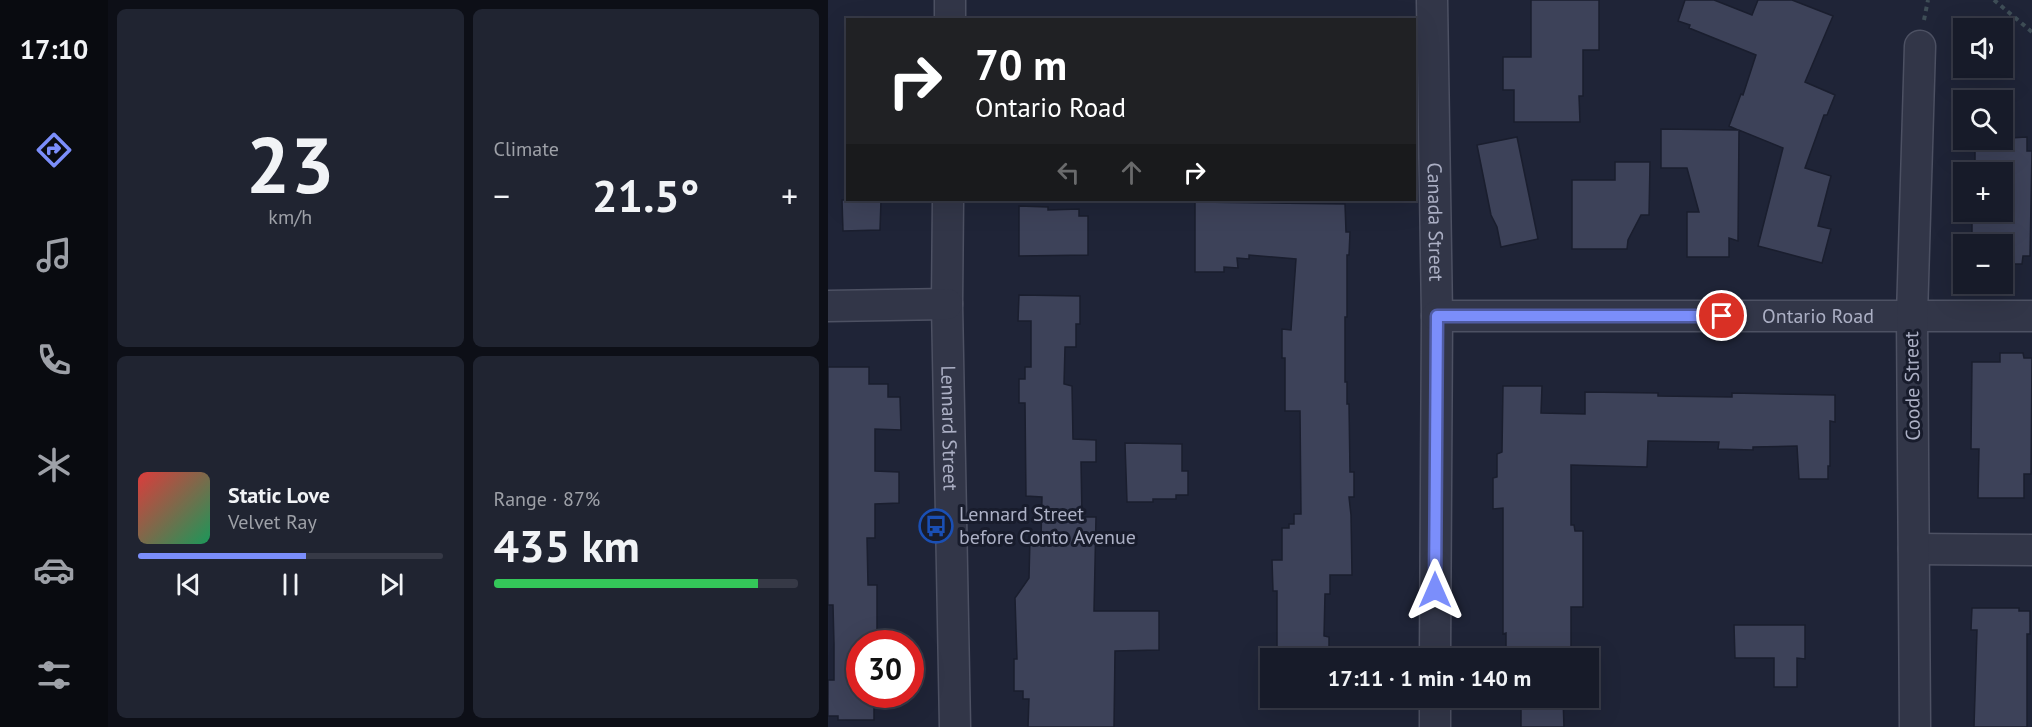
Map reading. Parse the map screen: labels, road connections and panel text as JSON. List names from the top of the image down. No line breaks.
{"streets":{"street":["Canada Street","Ontario Road","Coode Street","Lennard Street"]},"crossings":[["Canada Street","Ontario Road"],["Ontario Road","Coode Street"]],"places":{"bus stop":["Lennard Street before Conto Avenue"]},"page":{"tabs":"17:10","tile":[["23","km/h"],"Climate",["Range · 87%","435 km"]],"map_buttons":["+","−"],"turn":["70 m","Ontario Road"],"heat":["−","21.5°","+"],"song":["Static Love","Velvet Ray"],"limit":"30","trip":"17:11 · 1 min · 140 m"}}
